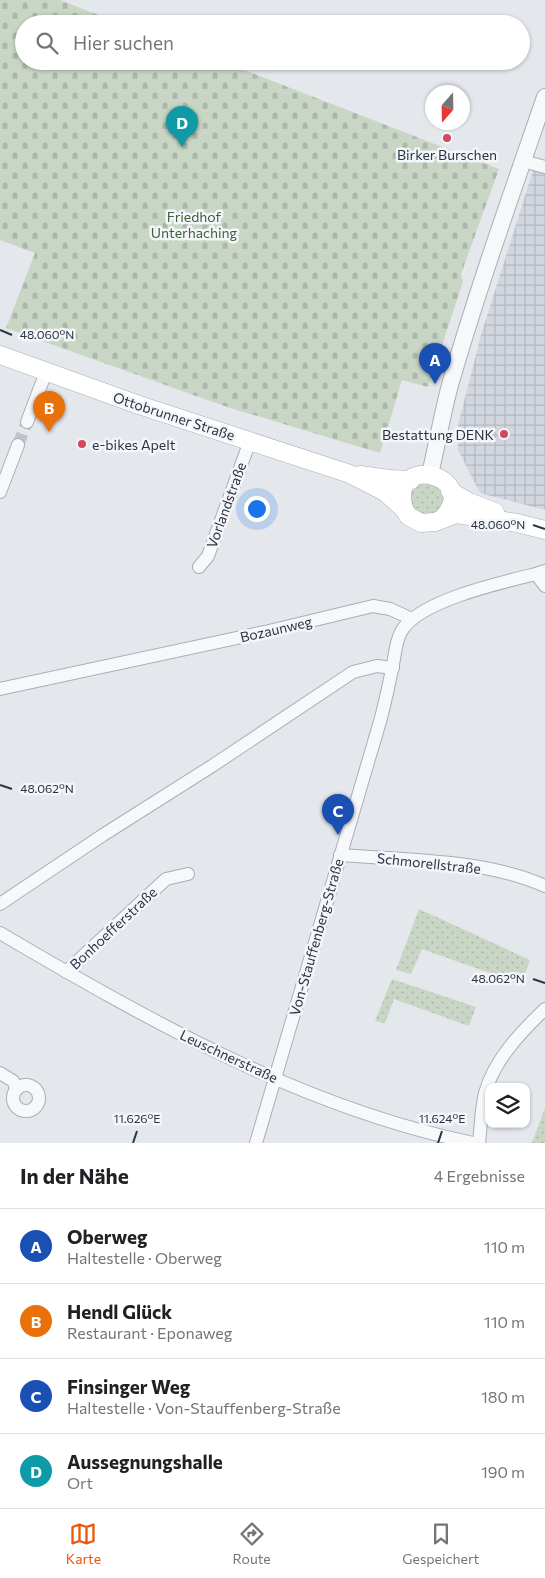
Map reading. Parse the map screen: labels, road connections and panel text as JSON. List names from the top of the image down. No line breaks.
{"streets":{"main road":["Ottobrunner Straße"],"street":["Vorlandstraße","Bozaunweg","Schmorellstraße","Bonhoefferstraße","Von-Stauffenberg-Straße","Leuschnerstraße"]},"crossings":[["Ottobrunner Straße","Vorlandstraße"],["Bozaunweg","Von-Stauffenberg-Straße"],["Schmorellstraße","Von-Stauffenberg-Straße"],["Bonhoefferstraße","Leuschnerstraße"],["Von-Stauffenberg-Straße","Leuschnerstraße"]],"parks":["Friedhof Unterhaching"],"places":["Birker Burschen","Bestattung DENK","e-bikes Apelt"],"north":"bottom","page":{"search":"Hier suchen","pins":["D","A","B","C"],"heading":["In der Nähe","4 Ergebnisse"],"list":[{"mark":"A","name":"Oberweg","note":"Haltestelle · Oberweg","value":"110 m"},{"mark":"B","name":"Hendl Glück","note":"Restaurant · Eponaweg","value":"110 m"},{"mark":"C","name":"Finsinger Weg","note":"Haltestelle · Von-Stauffenberg-Straße","value":"180 m"},{"mark":"D","name":"Aussegnungshalle","note":"Ort","value":"190 m"}],"nav":["Karte","Route","Gespeichert"]},"coordinates":["48.060°N","48.062°N","11.626°E","11.624°E"]}
